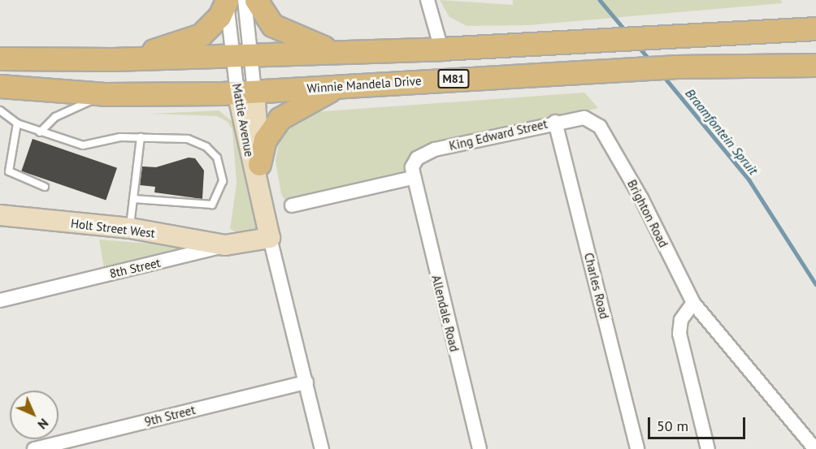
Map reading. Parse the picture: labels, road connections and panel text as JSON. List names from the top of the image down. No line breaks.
{"streets":{"main road":["M81","Winnie Mandela Drive"],"street":["Mattie Avenue","King Edward Street","Brighton Road","Holt Street West","8th Street","Charles Road","Allendale Road","9th Street"]},"crossings":[["Winnie Mandela Drive","Mattie Avenue"],["Mattie Avenue","8th Street"],["Mattie Avenue","9th Street"],["King Edward Street","Brighton Road"],["King Edward Street","Charles Road"],["King Edward Street","Allendale Road"],["Holt Street West","8th Street"]],"water":["Braamfontein Spruit"],"scale_bar":"50 m","north":"bottom right"}
